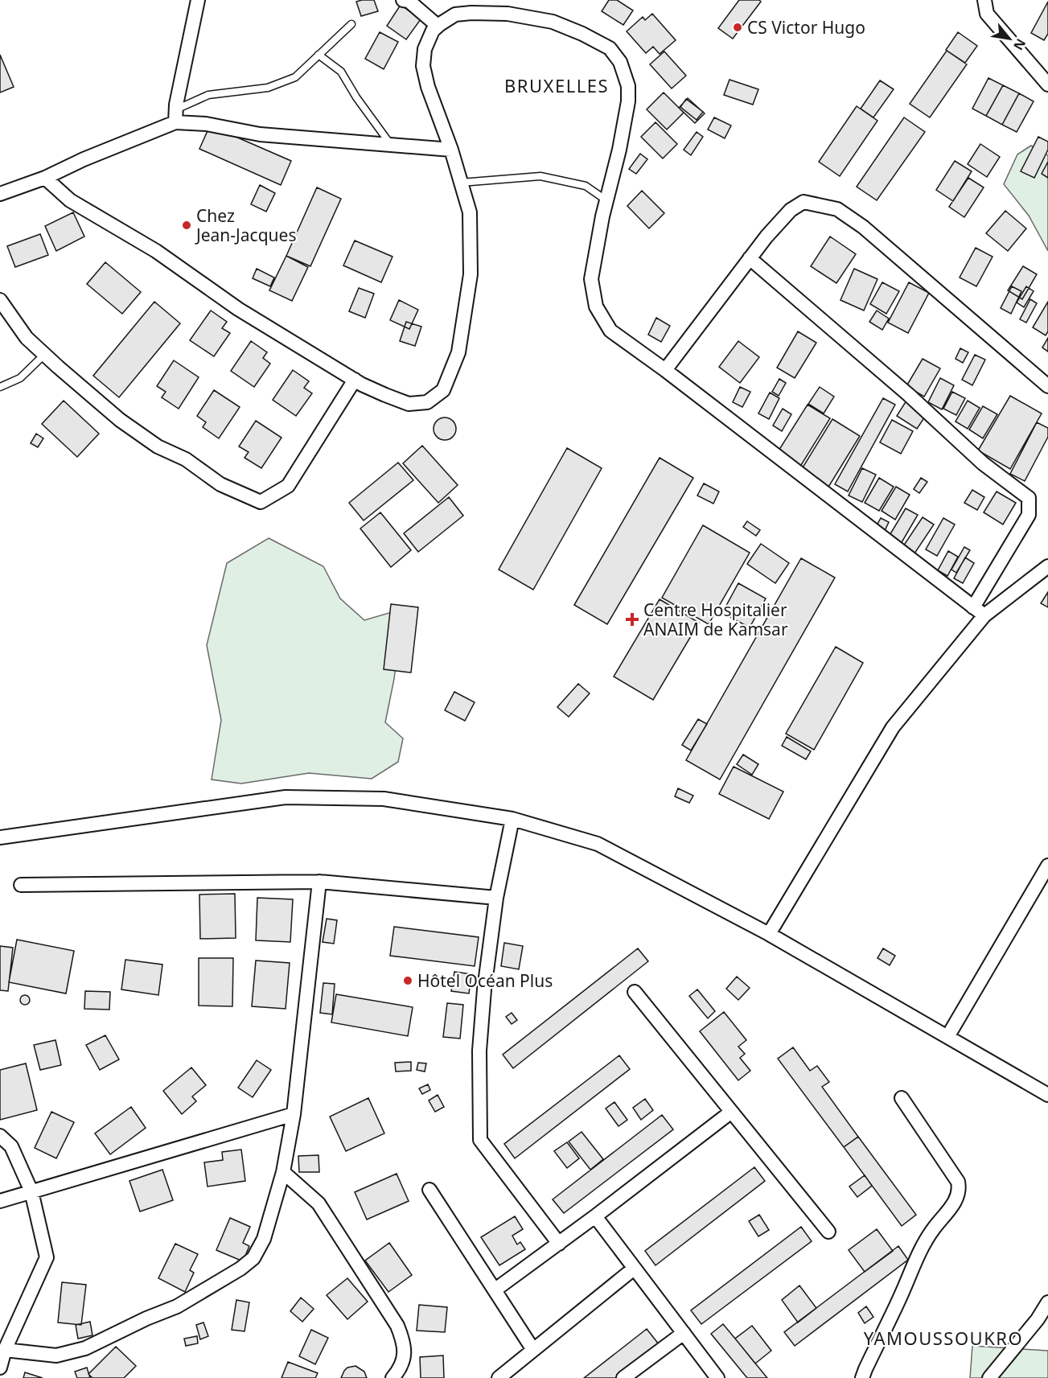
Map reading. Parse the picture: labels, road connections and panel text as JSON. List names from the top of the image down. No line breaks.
{"districts":["BRUXELLES","YAMOUSSOUKRO"],"places":{"other":["CS Victor Hugo","Chez Jean-Jacques","Hôtel Océan Plus"],"health":["Centre Hospitalier ANAIM de Kamsar"]},"north":"bottom right"}
